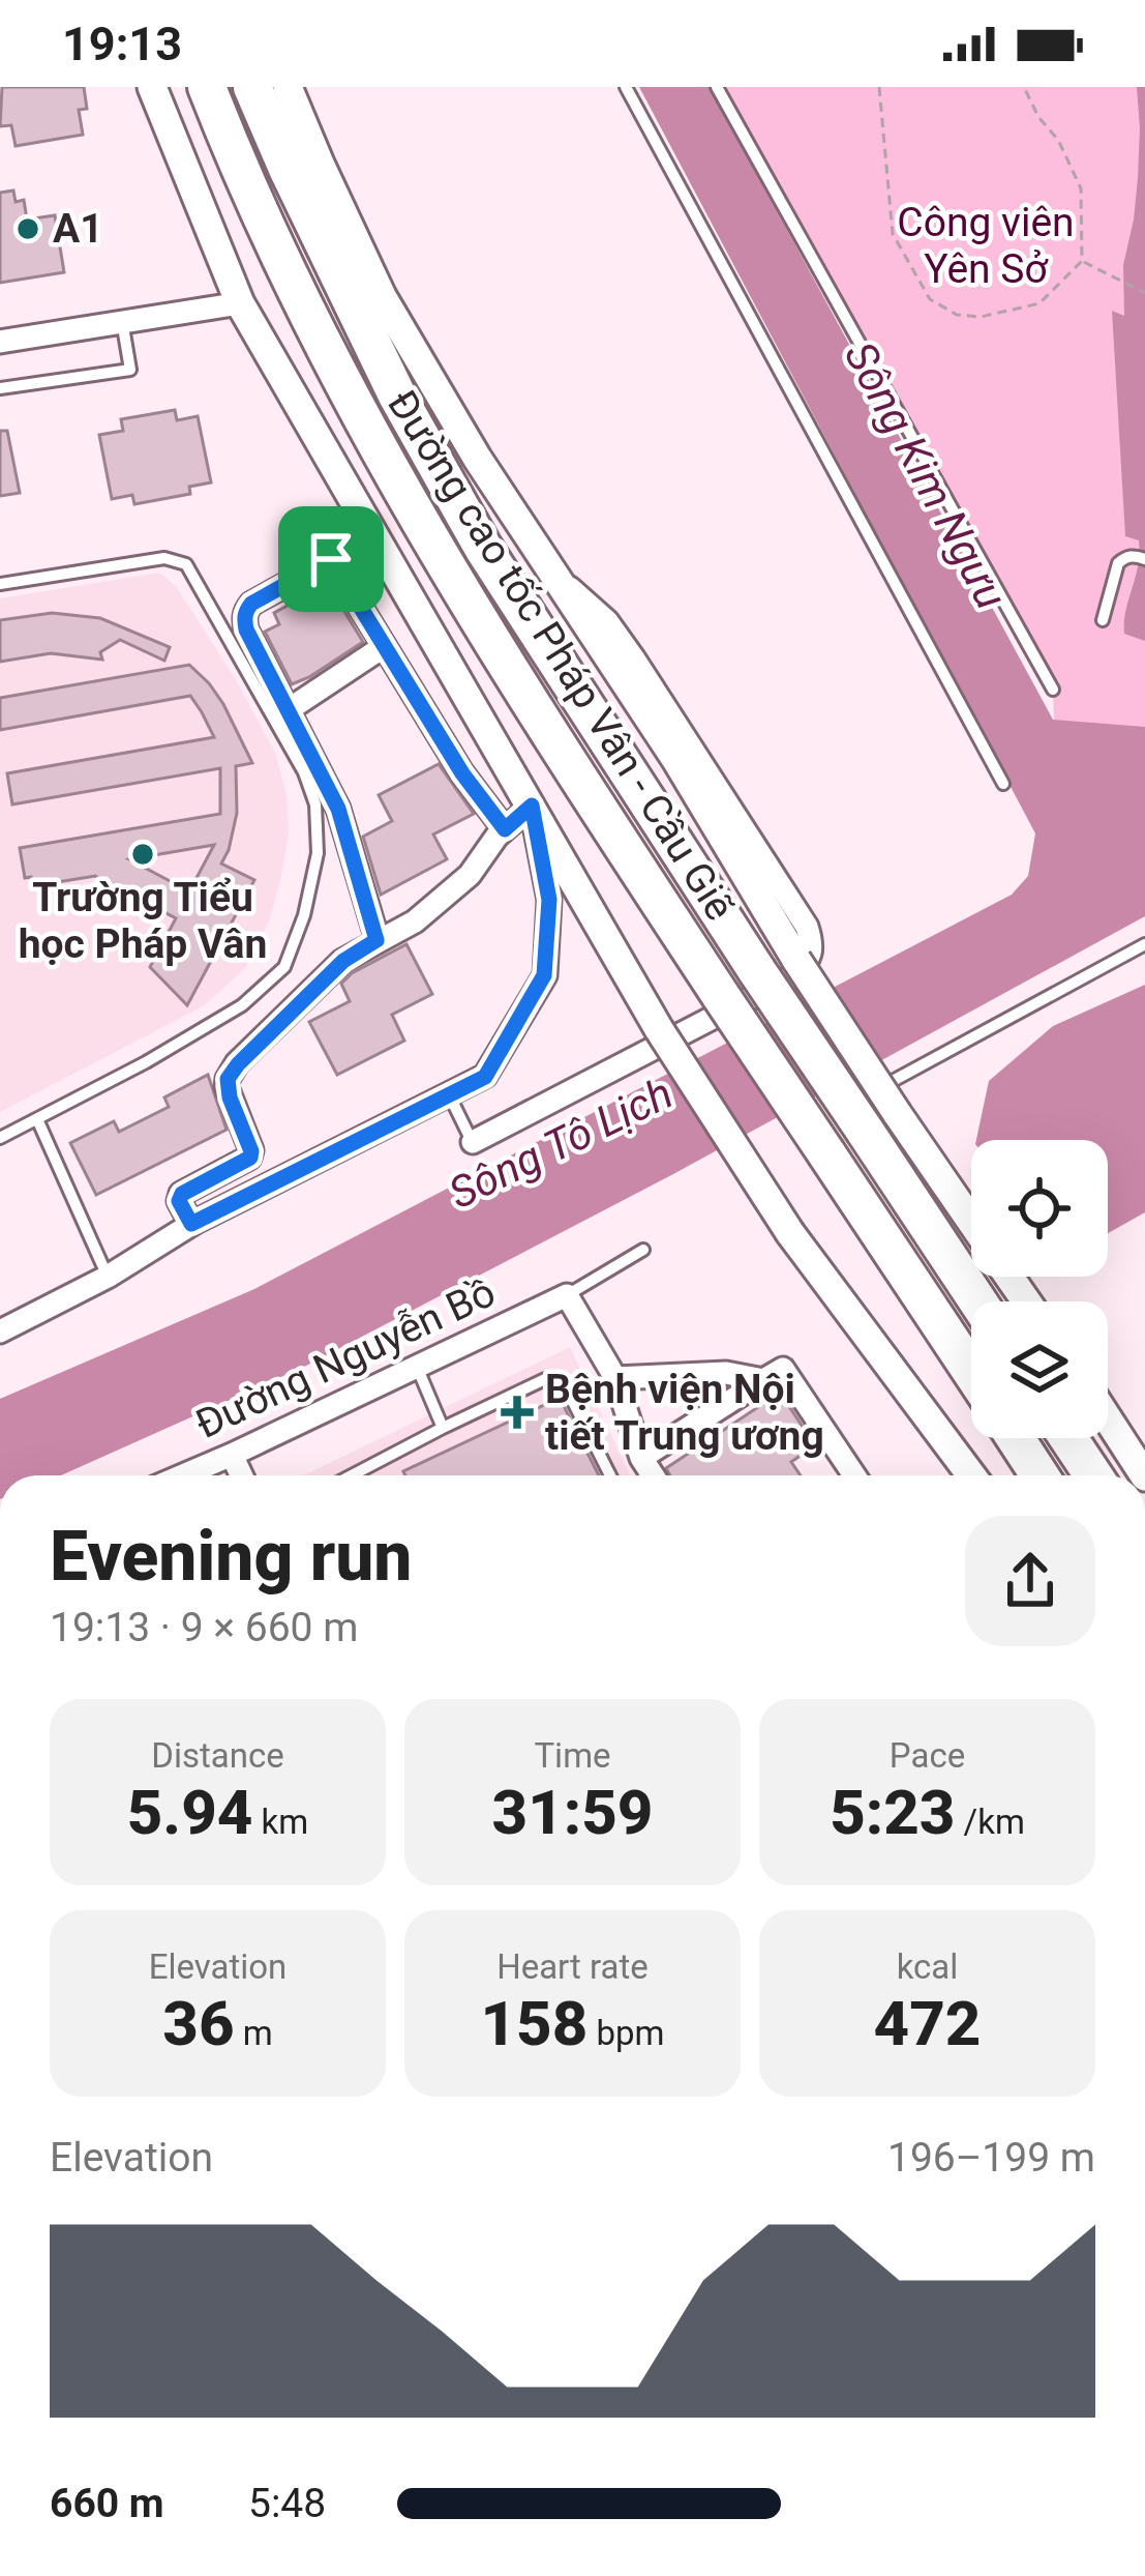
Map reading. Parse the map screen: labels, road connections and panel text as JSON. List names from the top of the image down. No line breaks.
{"streets":{"highway":["Đường cao tốc Pháp Vân - Cầu Giẽ"],"street":["Đường Nguyễn Bồ"]},"water":["Sông Kim Ngưu","Sông Tô Lịch"],"parks":["Công viên Yên Sở"],"places":{"other":["A1","Trường Tiểu học Pháp Vân"],"health":["Bệnh viện Nội tiết Trung ương"]},"page":{"status":"19:13","heading":["Evening run","19:13 · 9 × 660 m"],"stats":[["Distance","5.94 km"],["Time","31:59"],["Pace","5:23 /km"],["Elevation","36 m"],["Heart rate","158 bpm"],["kcal","472"]],"chart":["Elevation","196–199 m"],"list":[{"name":"660 m","note":"5:48"}]}}
